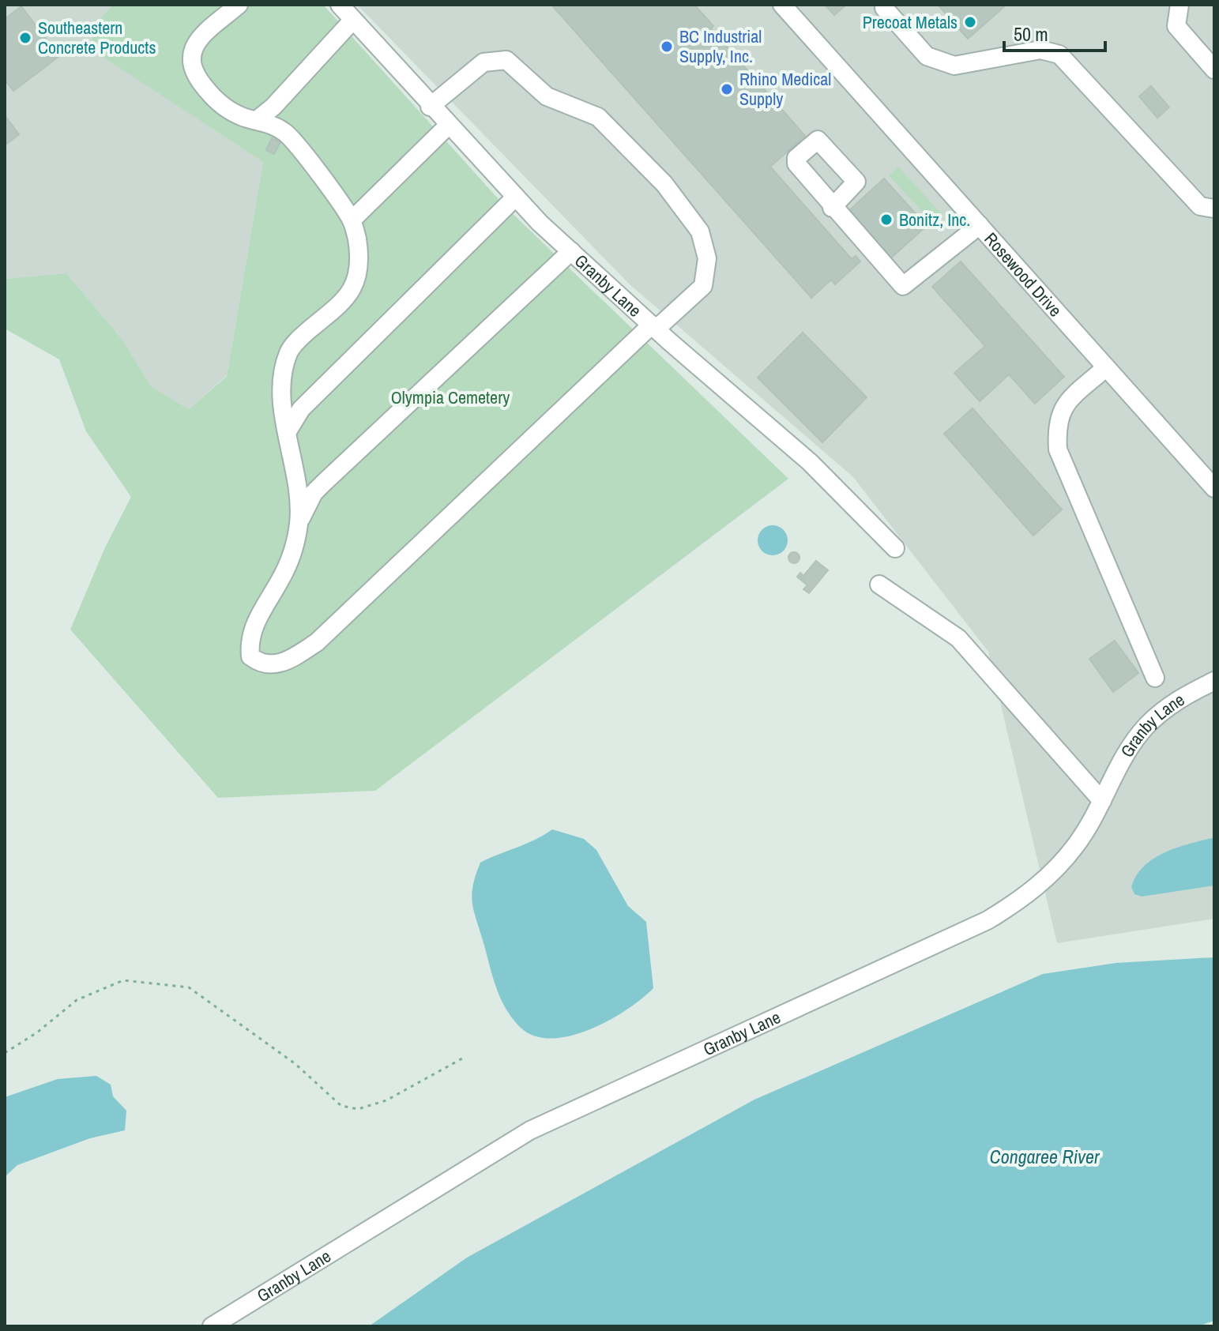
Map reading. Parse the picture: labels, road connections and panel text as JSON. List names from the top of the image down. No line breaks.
{"streets":{"street":["Rosewood Drive","Granby Lane"]},"water":["Congaree River"],"parks":["Olympia Cemetery"],"places":["Precoat Metals","Southeastern Concrete Products","BC Industrial Supply, Inc.","Rhino Medical Supply","Bonitz, Inc."],"scale_bar":"50 m"}
